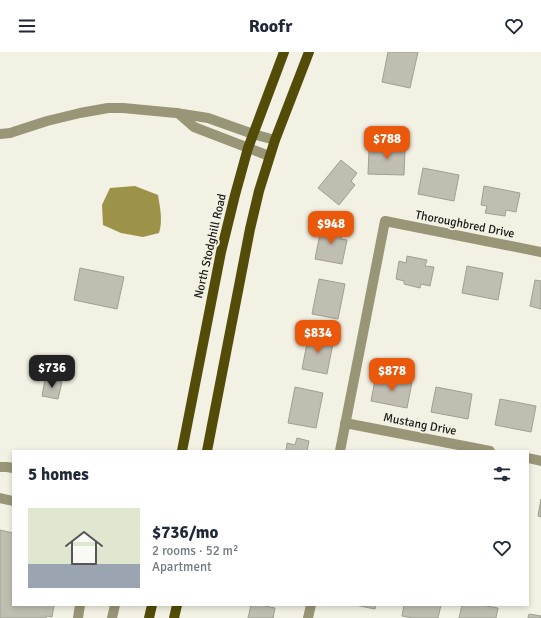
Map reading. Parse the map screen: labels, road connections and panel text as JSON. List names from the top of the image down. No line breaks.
{"streets":{"main road":["North Stodghill Road"],"street":["Thoroughbred Drive","Mustang Drive"]},"crossings":[["Thoroughbred Drive","Mustang Drive"]],"page":{"header":"Roofr","price":["$788","$948","$834","$736","$878"],"heading":"5 homes","list":[{"name":"$736/mo","note":"2 rooms · 52 m² · Apartment"}]}}
